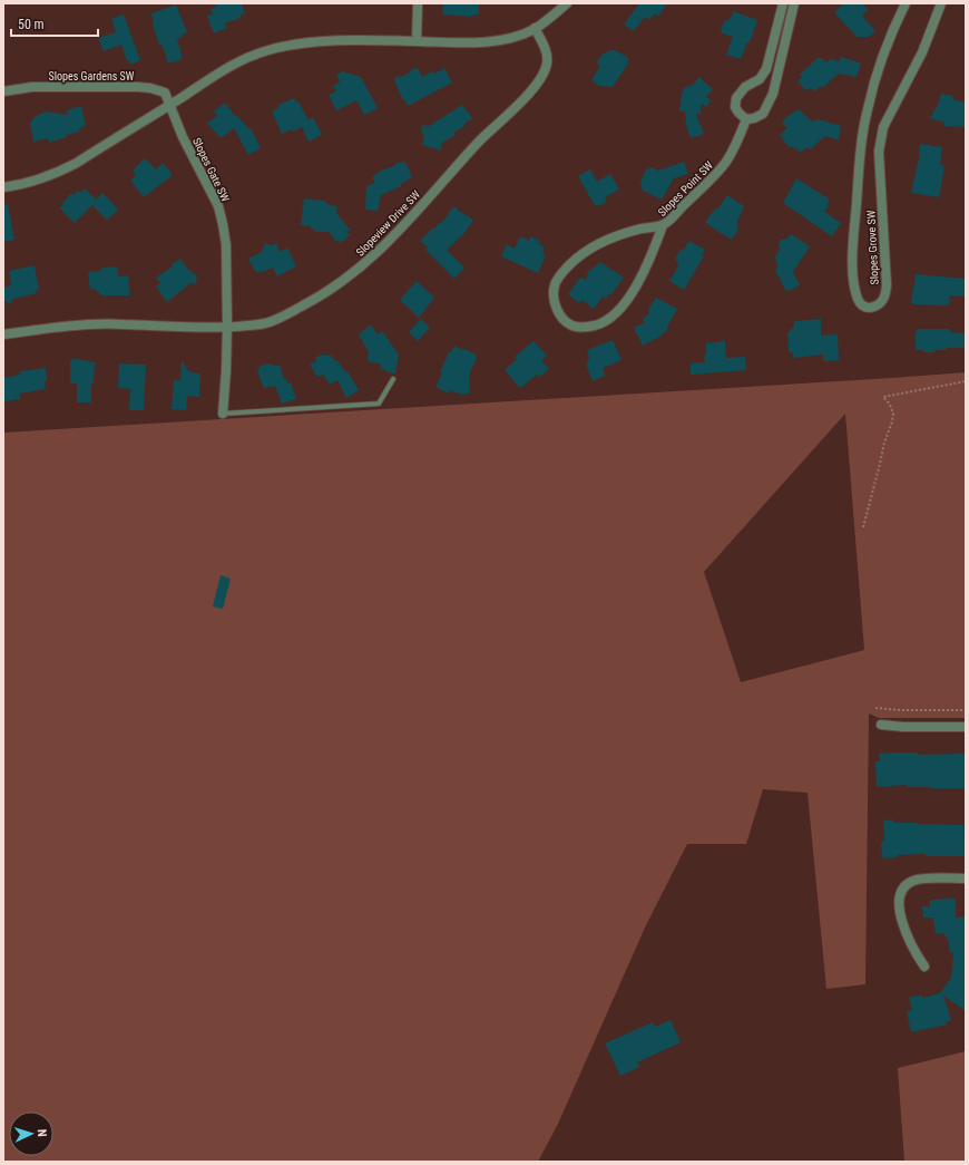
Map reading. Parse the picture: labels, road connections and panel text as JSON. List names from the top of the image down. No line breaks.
{"streets":{"street":["Slopes Gardens SW","Slopes Gate SW","Slopes Point SW","Slopeview Drive SW","Slopes Grove SW"]},"crossings":[["Slopes Gardens SW","Slopes Gate SW"],["Slopes Gate SW","Slopeview Drive SW"]],"scale_bar":"50 m","north":"right"}
